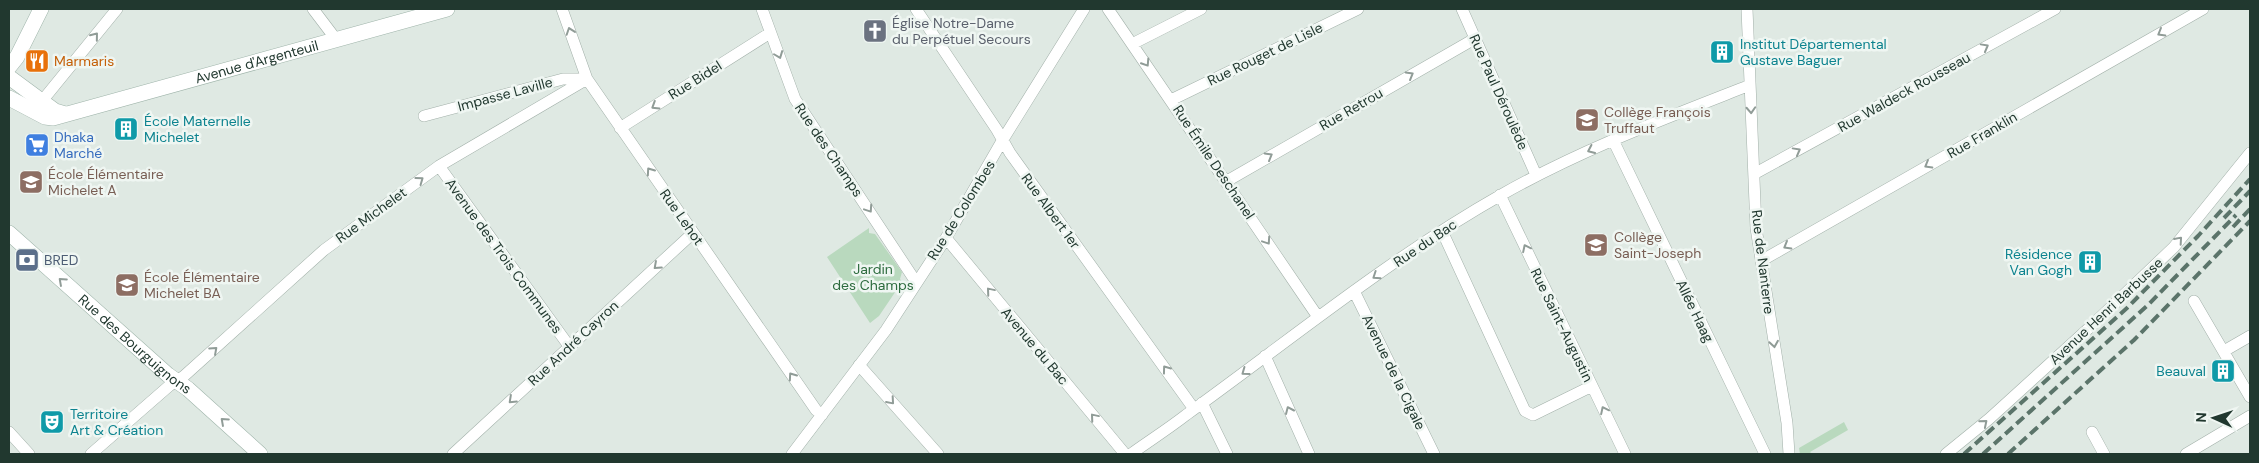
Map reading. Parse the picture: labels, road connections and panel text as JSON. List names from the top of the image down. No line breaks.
{"streets":{"main road":["Avenue d'Argenteuil","Rue des Bourguignons"],"street":["Rue Rouget de Lisle","Rue Bidel","Rue Paul Déroulède","Rue Waldeck Rousseau","Impasse Laville","Rue Retrou","Rue Franklin","Rue des Champs","Rue Émile Deschanel","Rue de Colombes","Rue Albert 1er","Rue Michelet","Rue Lehot","Rue du Bac","Avenue des Trois Communes","Rue de Nanterre","Allée Haag","Avenue Henri Barbusse","Rue Saint-Augustin","Rue André Cayron","Avenue du Bac","Avenue de la Cigale"]},"crossings":[["Rue Rouget de Lisle","Rue Émile Deschanel"],["Rue Bidel","Rue des Champs"],["Rue Bidel","Rue Lehot"],["Rue Paul Déroulède","Rue Retrou"],["Rue Paul Déroulède","Rue du Bac"],["Rue Waldeck Rousseau","Rue de Nanterre"],["Impasse Laville","Rue Michelet"],["Impasse Laville","Rue Lehot"],["Rue Retrou","Rue Émile Deschanel"],["Rue Franklin","Rue de Nanterre"],["Rue des Champs","Rue de Colombes"],["Rue Émile Deschanel","Rue du Bac"],["Rue de Colombes","Rue Albert 1er"],["Rue de Colombes","Rue Lehot"],["Rue de Colombes","Avenue du Bac"],["Rue Albert 1er","Rue du Bac"],["Rue Michelet","Rue Lehot"],["Rue Michelet","Avenue des Trois Communes"],["Rue Michelet","Rue des Bourguignons"],["Rue Lehot","Rue André Cayron"],["Rue du Bac","Rue de Nanterre"],["Rue du Bac","Allée Haag"],["Rue du Bac","Rue Saint-Augustin"],["Rue du Bac","Avenue de la Cigale"],["Avenue des Trois Communes","Rue André Cayron"]],"one_way":["Rue Bidel","Rue Waldeck Rousseau","Rue Retrou","Rue Franklin","Rue des Champs","Rue Émile Deschanel","Rue Albert 1er","Rue Michelet","Rue Lehot","Rue du Bac","Rue de Nanterre","Avenue Henri Barbusse","Rue Saint-Augustin","Rue des Bourguignons","Rue André Cayron","Avenue du Bac"],"parks":["Jardin des Champs"],"places":{"church":["Église Notre-Dame du Perpétuel Secours"],"building":["Institut Départemental Gustave Baguer","École Maternelle Michelet","Résidence Van Gogh","Beauval"],"restaurant":["Marmaris"],"school or university":["Collège François Truffaut","École Élémentaire Michelet A","Collège Saint-Joseph","École Élémentaire Michelet BA"],"supermarket":["Dhaka Marché"],"bank":["BRED"],"theatre":["Territoire Art & Création"]},"north":"left"}
